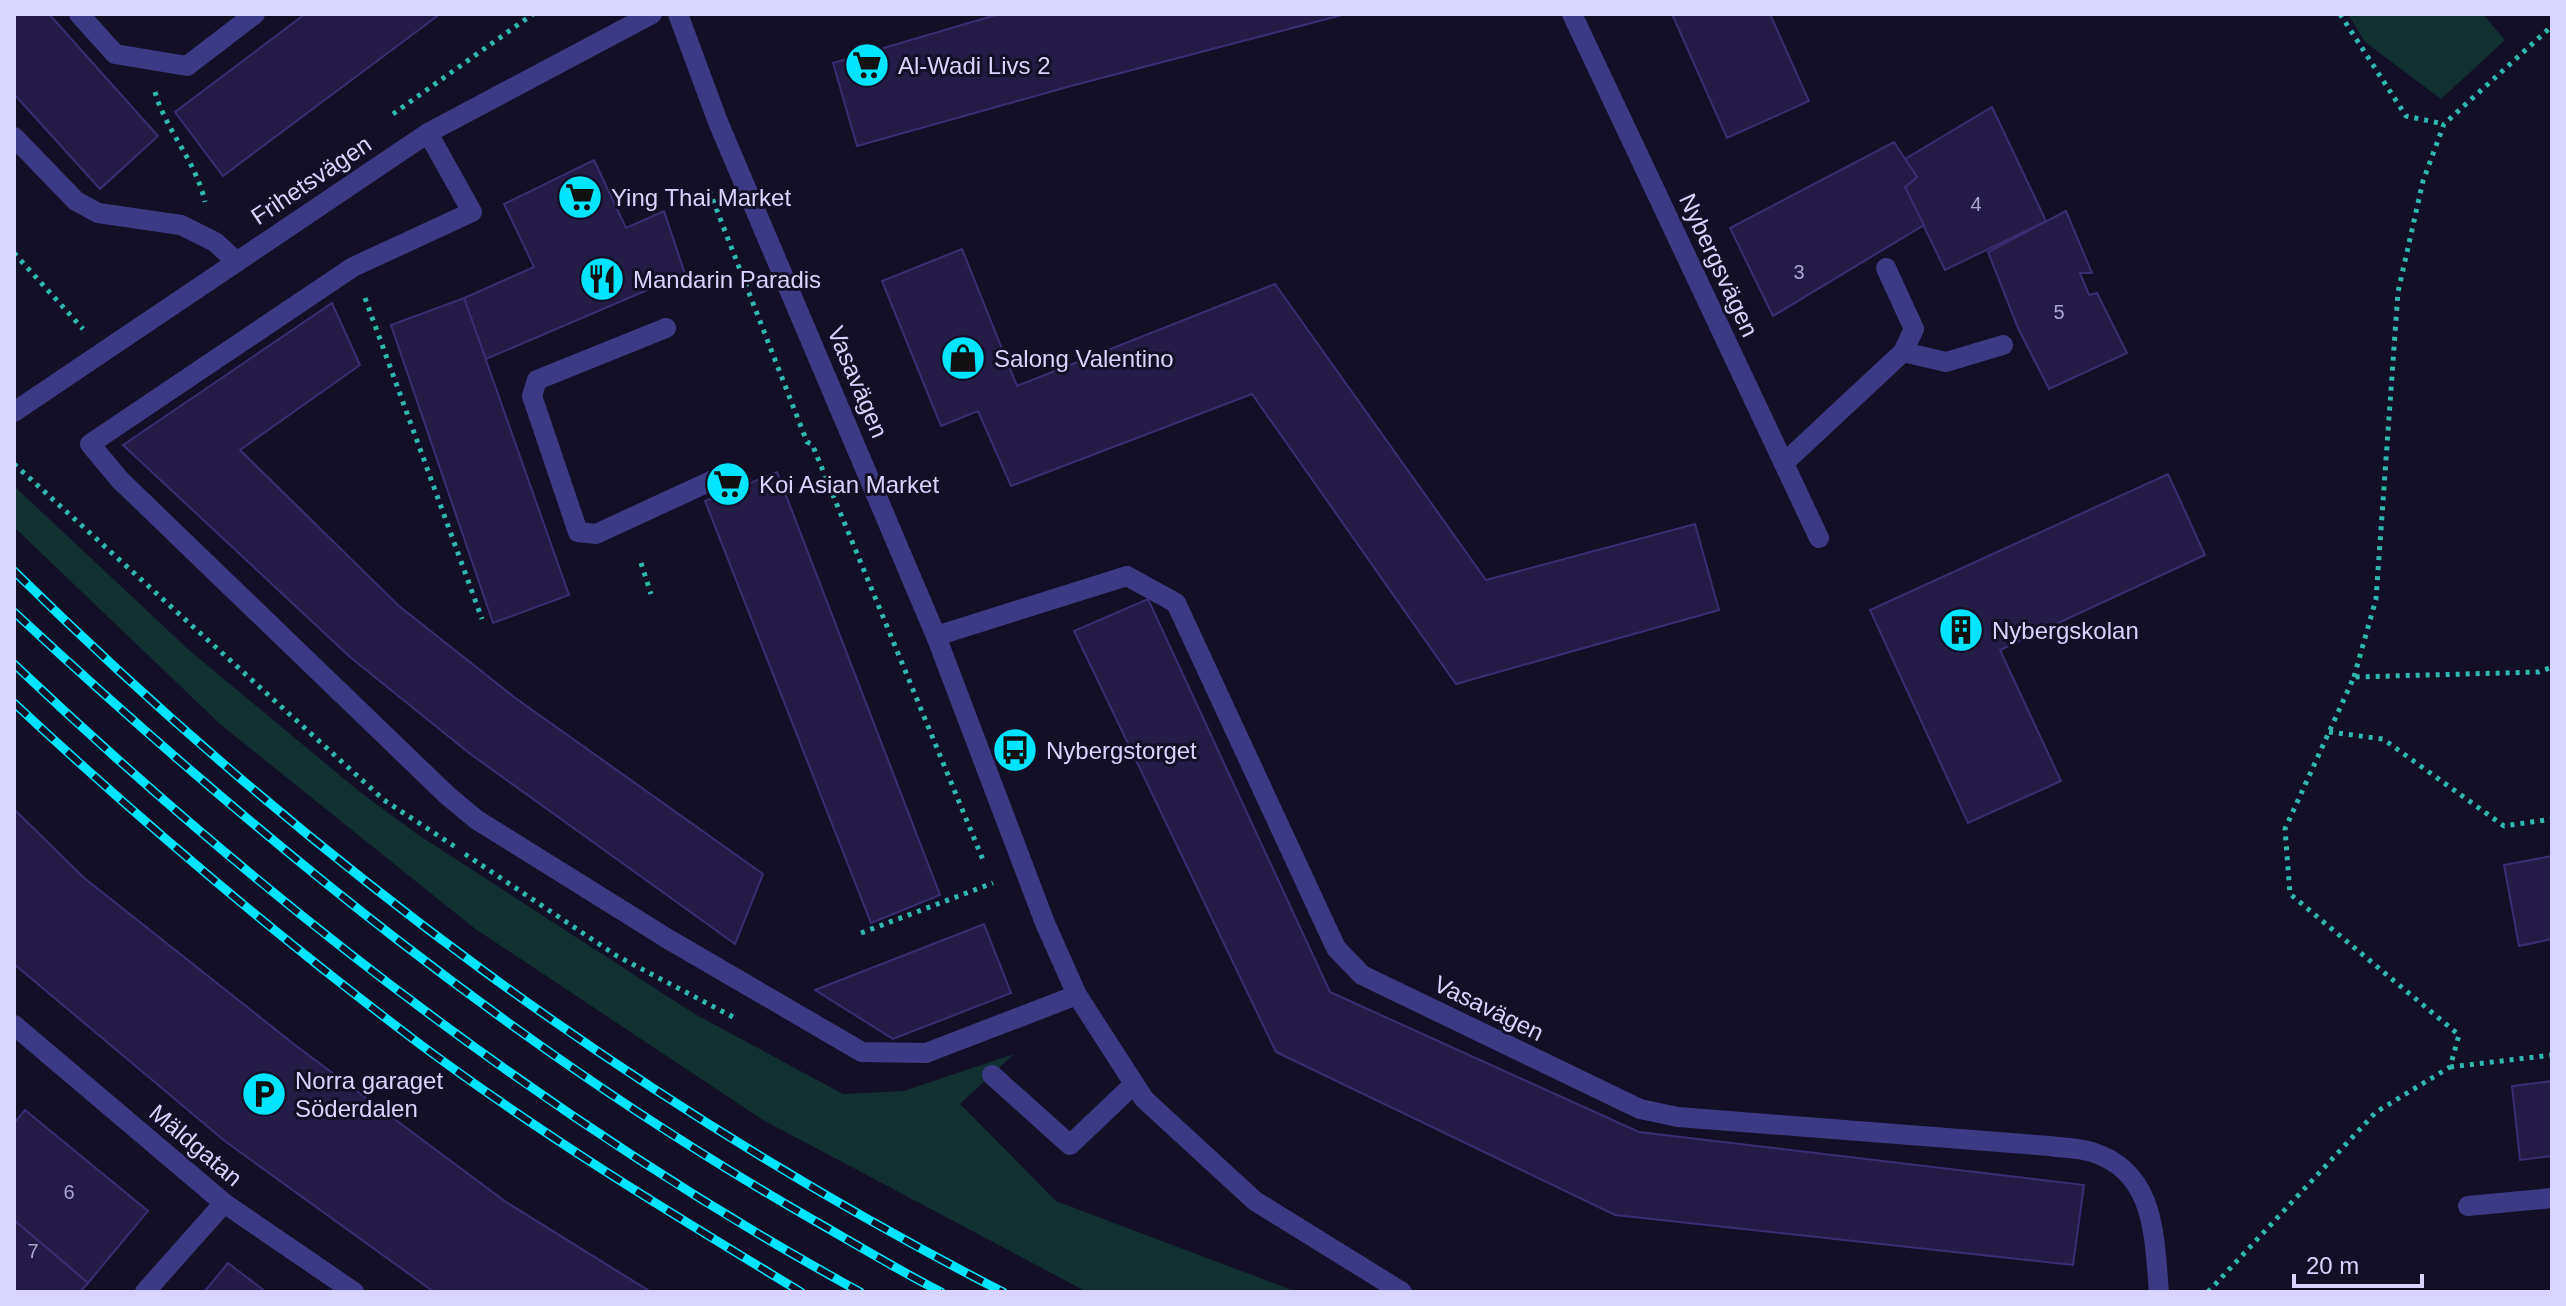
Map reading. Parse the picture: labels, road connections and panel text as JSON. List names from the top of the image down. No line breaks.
{"streets":{"street":["Frihetsvägen","Nybergsvägen","Vasavägen","Mäldgatan"]},"places":{"supermarket":["Al-Wadi Livs 2","Ying Thai Market","Koi Asian Market"],"restaurant":["Mandarin Paradis"],"shop":["Salong Valentino"],"building":["Nybergskolan"],"bus stop":["Nybergstorget"],"parking":["Norra garaget Söderdalen"]},"house_numbers":["4","3","5","6","7"],"scale_bar":"20 m"}
